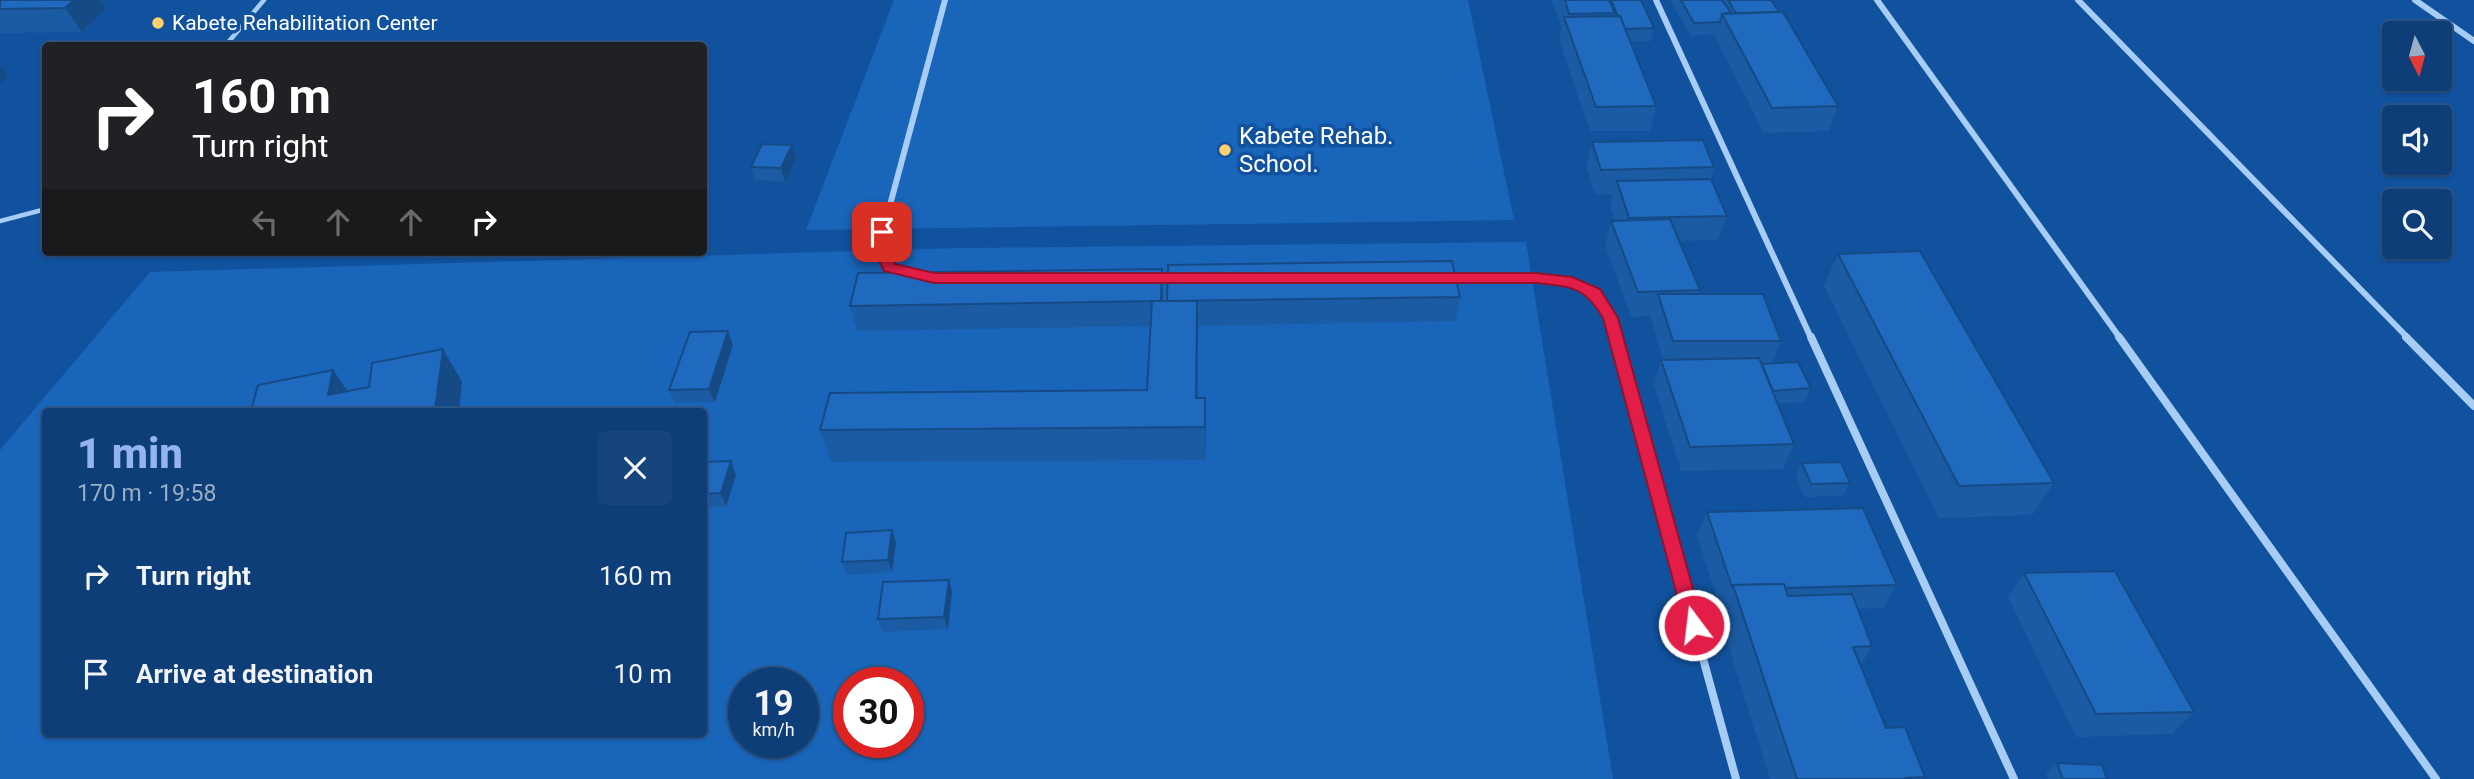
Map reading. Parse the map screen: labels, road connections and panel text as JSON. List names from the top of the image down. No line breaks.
{"places":["Kabete Rehabilitation Center","Kabete Rehab. School."],"north":"bottom","page":{"turn":["160 m","Turn right"],"heading":["1 min","170 m · 19:58"],"list":[{"name":"Turn right","value":"160 m"},{"name":"Arrive at destination","value":"10 m"}],"speed":"19 km/h","limit":"30"}}
